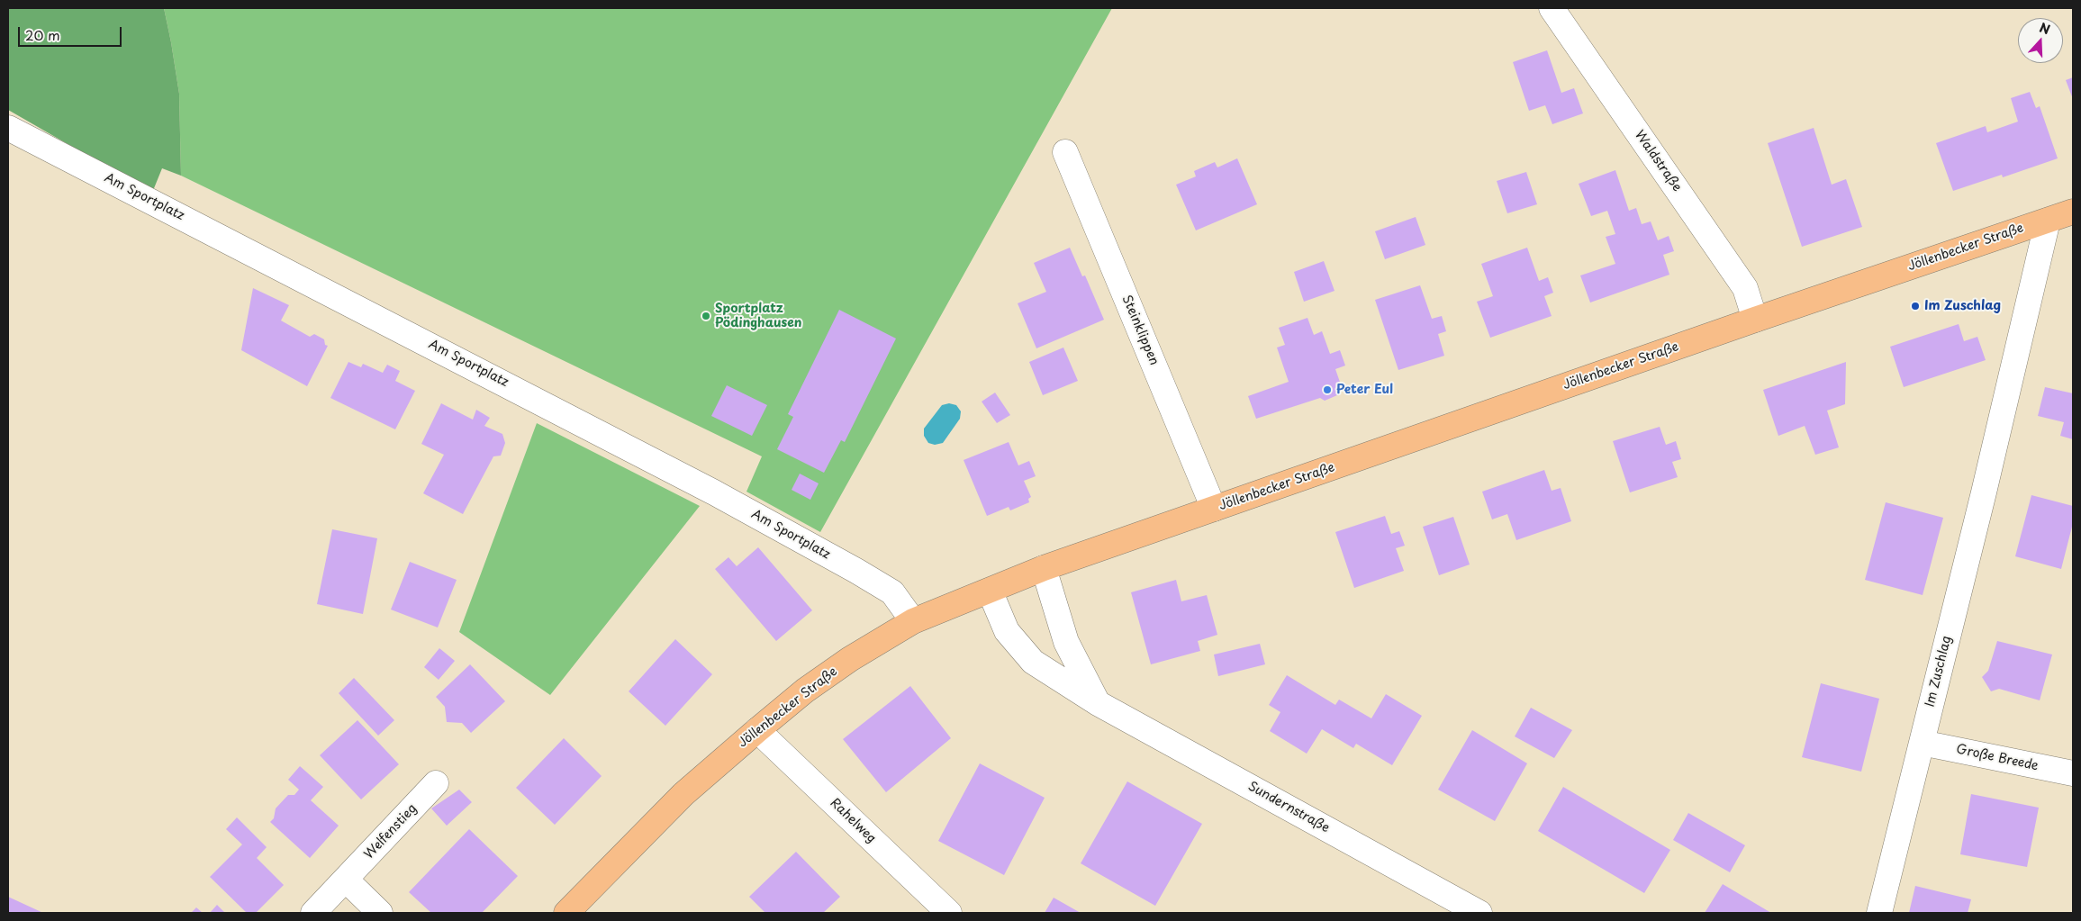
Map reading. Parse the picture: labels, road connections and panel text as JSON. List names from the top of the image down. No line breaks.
{"streets":{"main road":["Jöllenbecker Straße"],"street":["Waldstraße","Am Sportplatz","Steinklippen","Im Zuschlag","Große Breede","Sundernstraße","Rahelweg","Welfenstieg"]},"crossings":[["Waldstraße","Jöllenbecker Straße"],["Am Sportplatz","Jöllenbecker Straße"],["Jöllenbecker Straße","Steinklippen"],["Jöllenbecker Straße","Im Zuschlag"],["Jöllenbecker Straße","Sundernstraße"],["Jöllenbecker Straße","Rahelweg"],["Im Zuschlag","Große Breede"]],"places":["Im Zuschlag","Sportplatz Pödinghausen","Peter Eul"],"scale_bar":"20 m","north":"top"}
